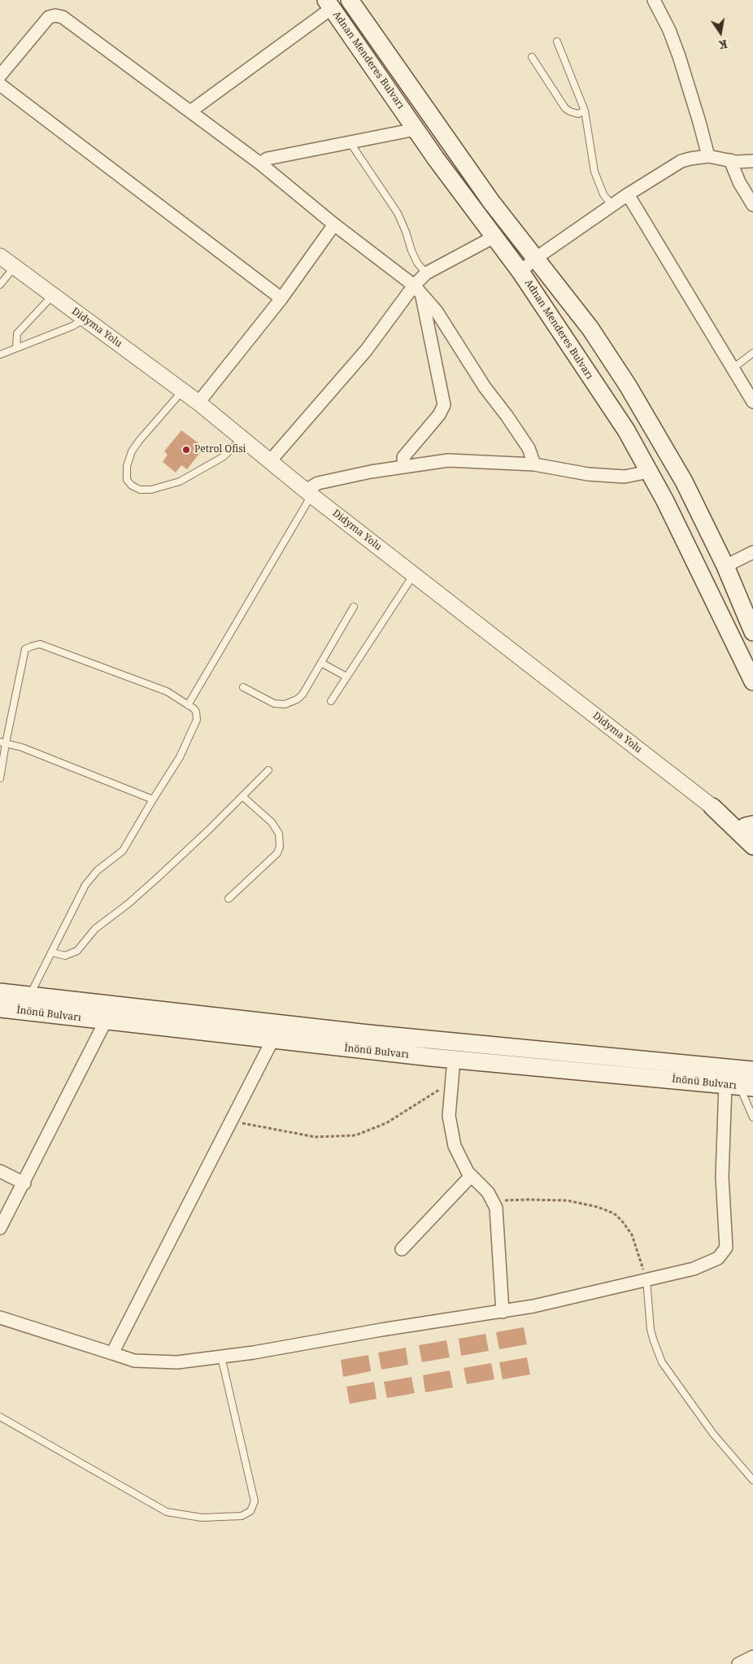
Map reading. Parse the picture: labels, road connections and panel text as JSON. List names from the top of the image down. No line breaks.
{"streets":{"main road":["Adnan Menderes Bulvarı","İnönü Bulvarı"],"street":["Didyma Yolu"]},"places":["Petrol Ofisi"],"north":"bottom"}
